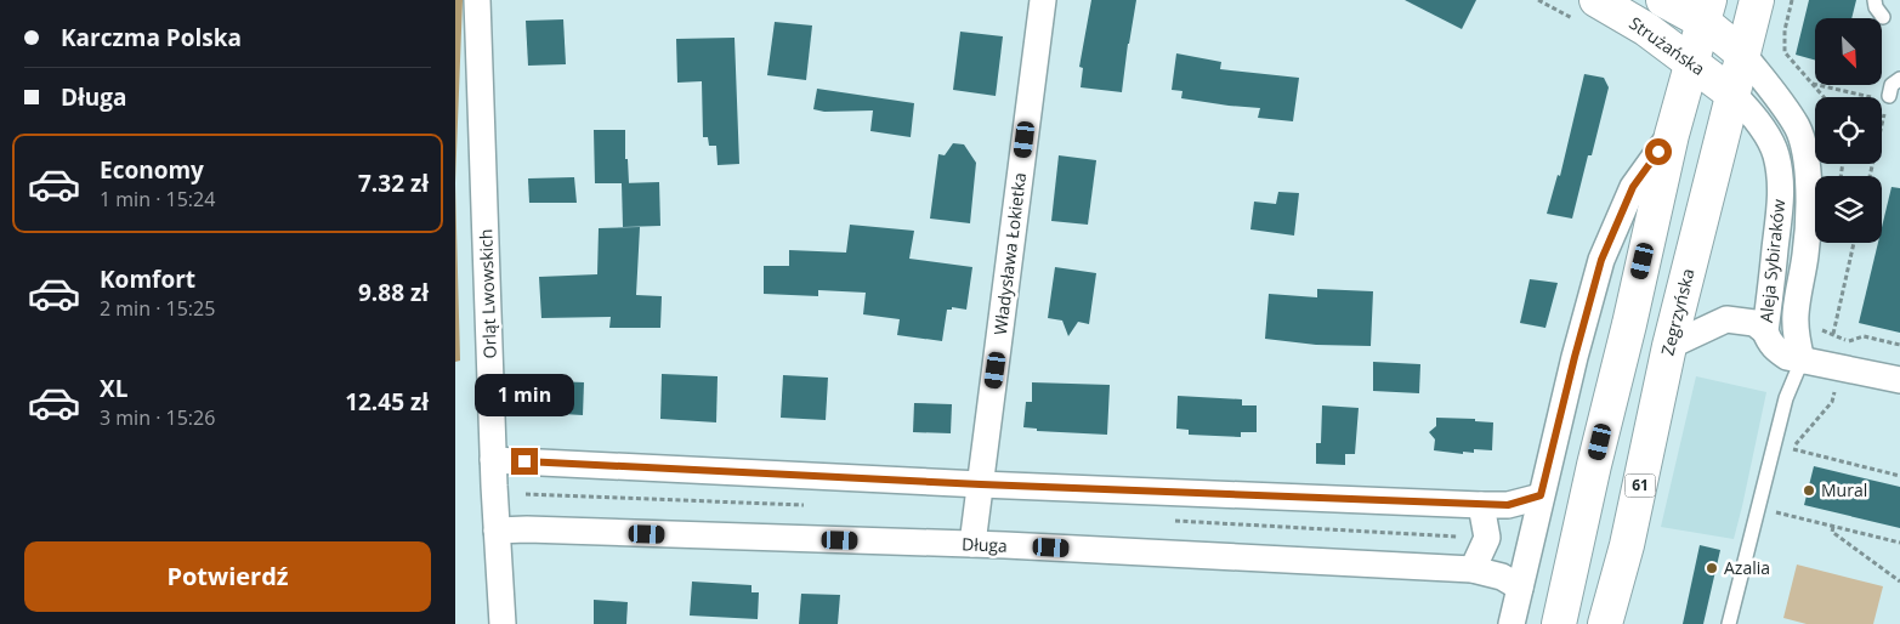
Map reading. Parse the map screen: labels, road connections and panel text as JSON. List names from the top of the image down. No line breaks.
{"streets":{"main road":["Strużańska","Zegrzyńska","61"],"street":["Władysława Łokietka","Aleja Sybiraków","Orląt Lwowskich","Długa"]},"crossings":[["Strużańska","Aleja Sybiraków"],["Strużańska","Zegrzyńska"],["Władysława Łokietka","Długa"],["Aleja Sybiraków","Zegrzyńska"],["Orląt Lwowskich","Długa"]],"places":["Mural","Azalia"],"north":"bottom right","page":{"banner":["Karczma Polska","Długa"],"list":[{"name":"Economy","note":"1 min · 15:24","value":"7.32 zł"},{"name":"Komfort","note":"2 min · 15:25","value":"9.88 zł"},{"name":"XL","note":"3 min · 15:26","value":"12.45 zł"}],"bubble":"1 min","buttons":"Potwierdź"}}
